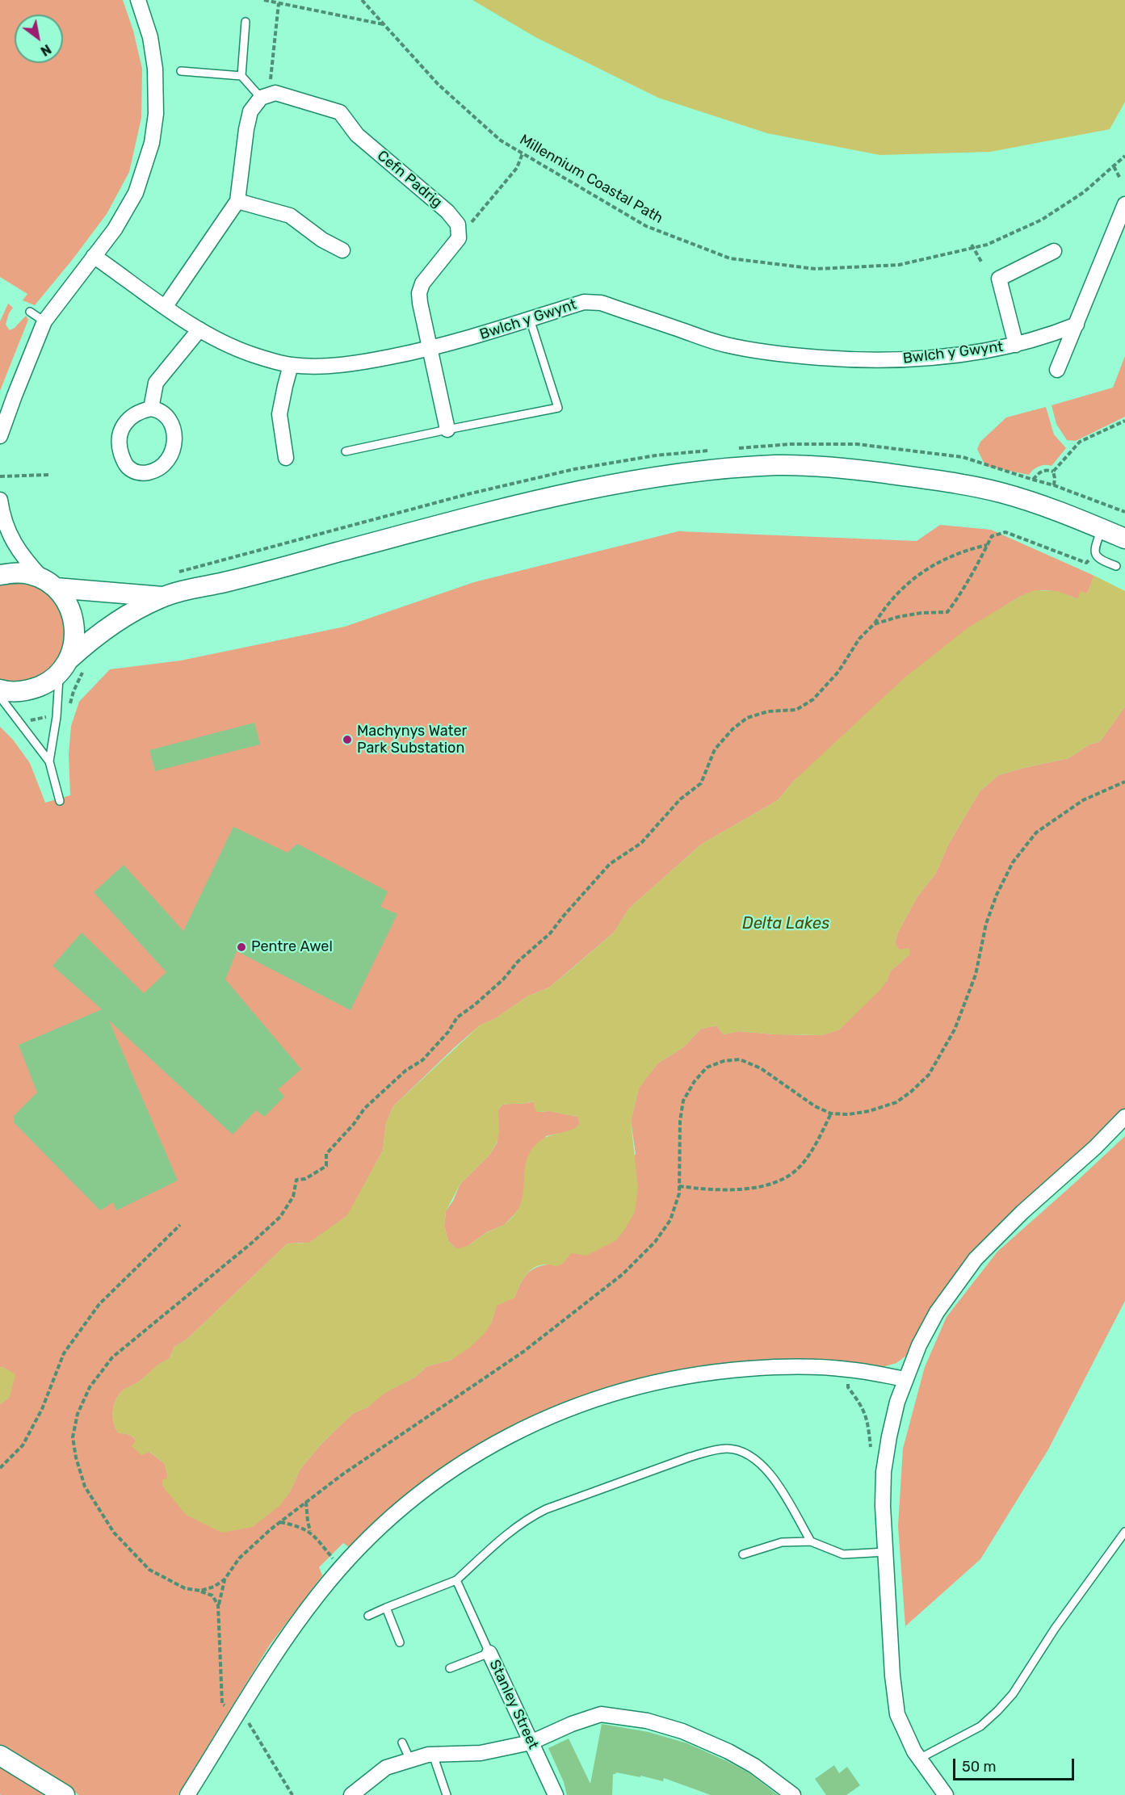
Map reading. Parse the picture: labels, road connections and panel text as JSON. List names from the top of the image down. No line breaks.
{"streets":{"street":["Cefn Padrig","Bwlch y Gwynt","Stanley Street"],"path":["Millennium Coastal Path"]},"crossings":[["Cefn Padrig","Bwlch y Gwynt"]],"water":["Delta Lakes"],"places":["Machynys Water Park Substation","Pentre Awel"],"scale_bar":"50 m","north":"bottom right"}
